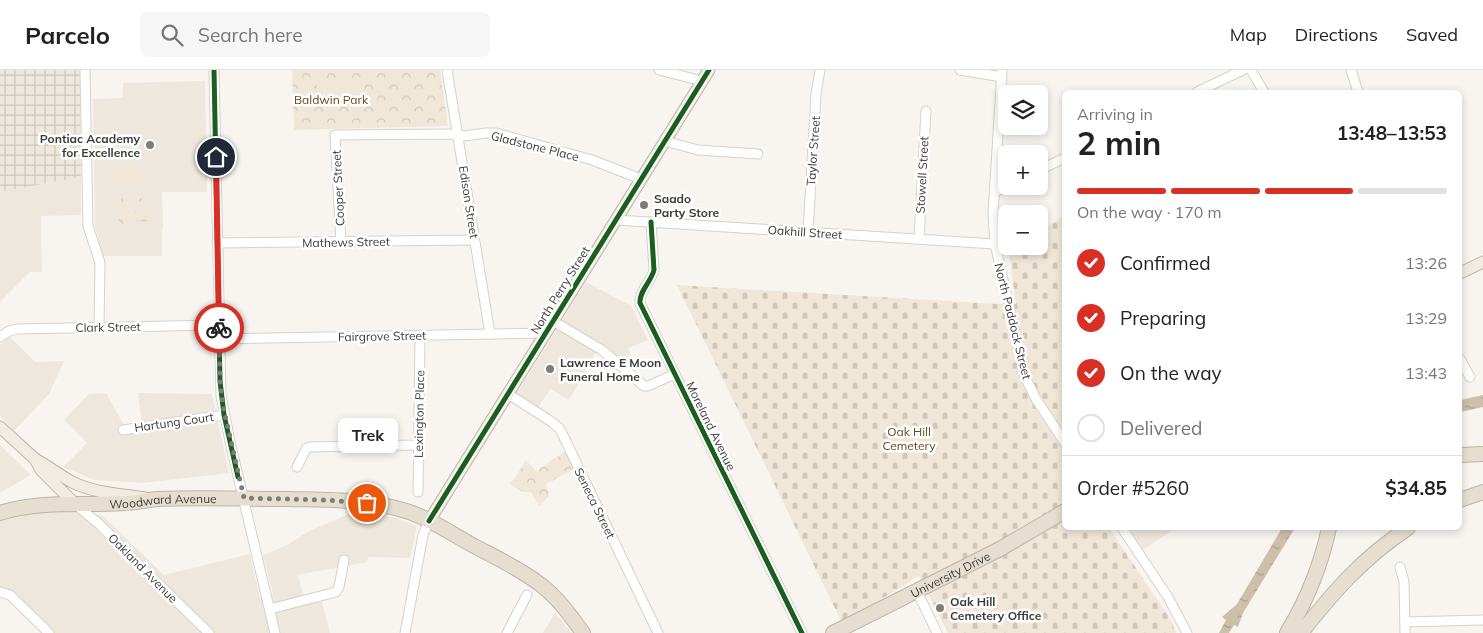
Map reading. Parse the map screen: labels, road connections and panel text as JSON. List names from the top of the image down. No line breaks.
{"streets":{"highway":["Woodward Avenue","University Drive"],"main road":["North Perry Street"],"street":["Gladstone Place","Taylor Street","Stowell Street","Cooper Street","Edison Street","Oakhill Street","Mathews Street","North Paddock Street","Clark Street","Fairgrove Street","Lexington Place","Hartung Court","Moreland Avenue","Seneca Street","Oakland Avenue"]},"crossings":[["Gladstone Place","Cooper Street"],["Gladstone Place","Edison Street"],["Gladstone Place","North Perry Street"],["Taylor Street","Oakhill Street"],["Stowell Street","Oakhill Street"],["Cooper Street","Mathews Street"],["Edison Street","Mathews Street"],["Edison Street","Fairgrove Street"],["Oakhill Street","North Perry Street"],["Oakhill Street","North Paddock Street"],["Oakhill Street","Moreland Avenue"],["North Perry Street","Fairgrove Street"],["North Perry Street","Woodward Avenue"],["North Perry Street","Seneca Street"],["Fairgrove Street","Lexington Place"],["Woodward Avenue","Oakland Avenue"]],"parks":["Baldwin Park","Oak Hill Cemetery"],"places":["Pontiac Academy for Excellence","Saado Party Store","Lawrence E Moon Funeral Home","Trek","Oak Hill Cemetery Office"],"page":{"header":"Parcelo","search":"Search here","nav":["Map","Directions","Saved"],"map_buttons":["+","−"],"heading":["2 min","Arriving in","13:48–13:53"],"panel":["Order #5260","$34.85"],"bar":"On the way · 170 m","list":[["Confirmed","13:26"],["Preparing","13:29"],["On the way","13:43"],"Delivered"],"bubble":"Trek"}}
